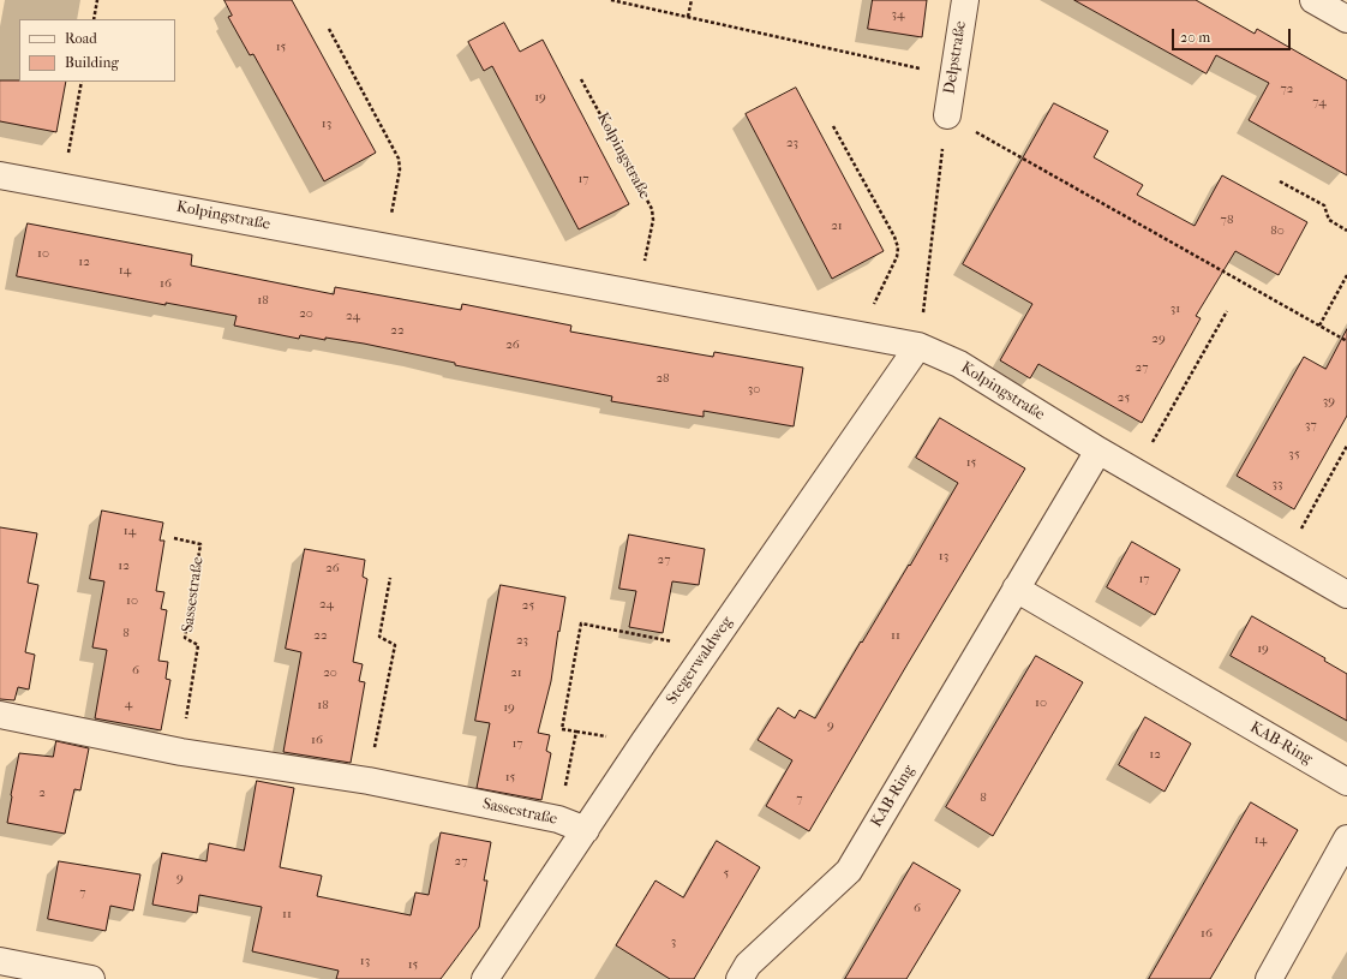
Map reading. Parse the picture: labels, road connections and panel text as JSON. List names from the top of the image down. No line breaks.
{"streets":{"street":["Delpstraße","Kolpingstraße","Sassestraße","Stegerwaldweg","KAB-Ring"]},"crossings":[["Kolpingstraße","Stegerwaldweg"],["Kolpingstraße","KAB-Ring"],["Sassestraße","Stegerwaldweg"]],"house_numbers":["34","15","72","19","74","13","23","17","78","21","80","10","12","14","16","18","31","20","24","22","29","26","27","28","30","25","39","37","35","15","33","14","13","27","12","26","17","10","24","25","8","22","11","23","19","6","20","21","10","4","18","19","9","16","17","12","15","2","8","7","14","27","5","9","7","6","11","16","3","13","15"],"legend":["Road","Building"],"scale_bar":"20 m"}
